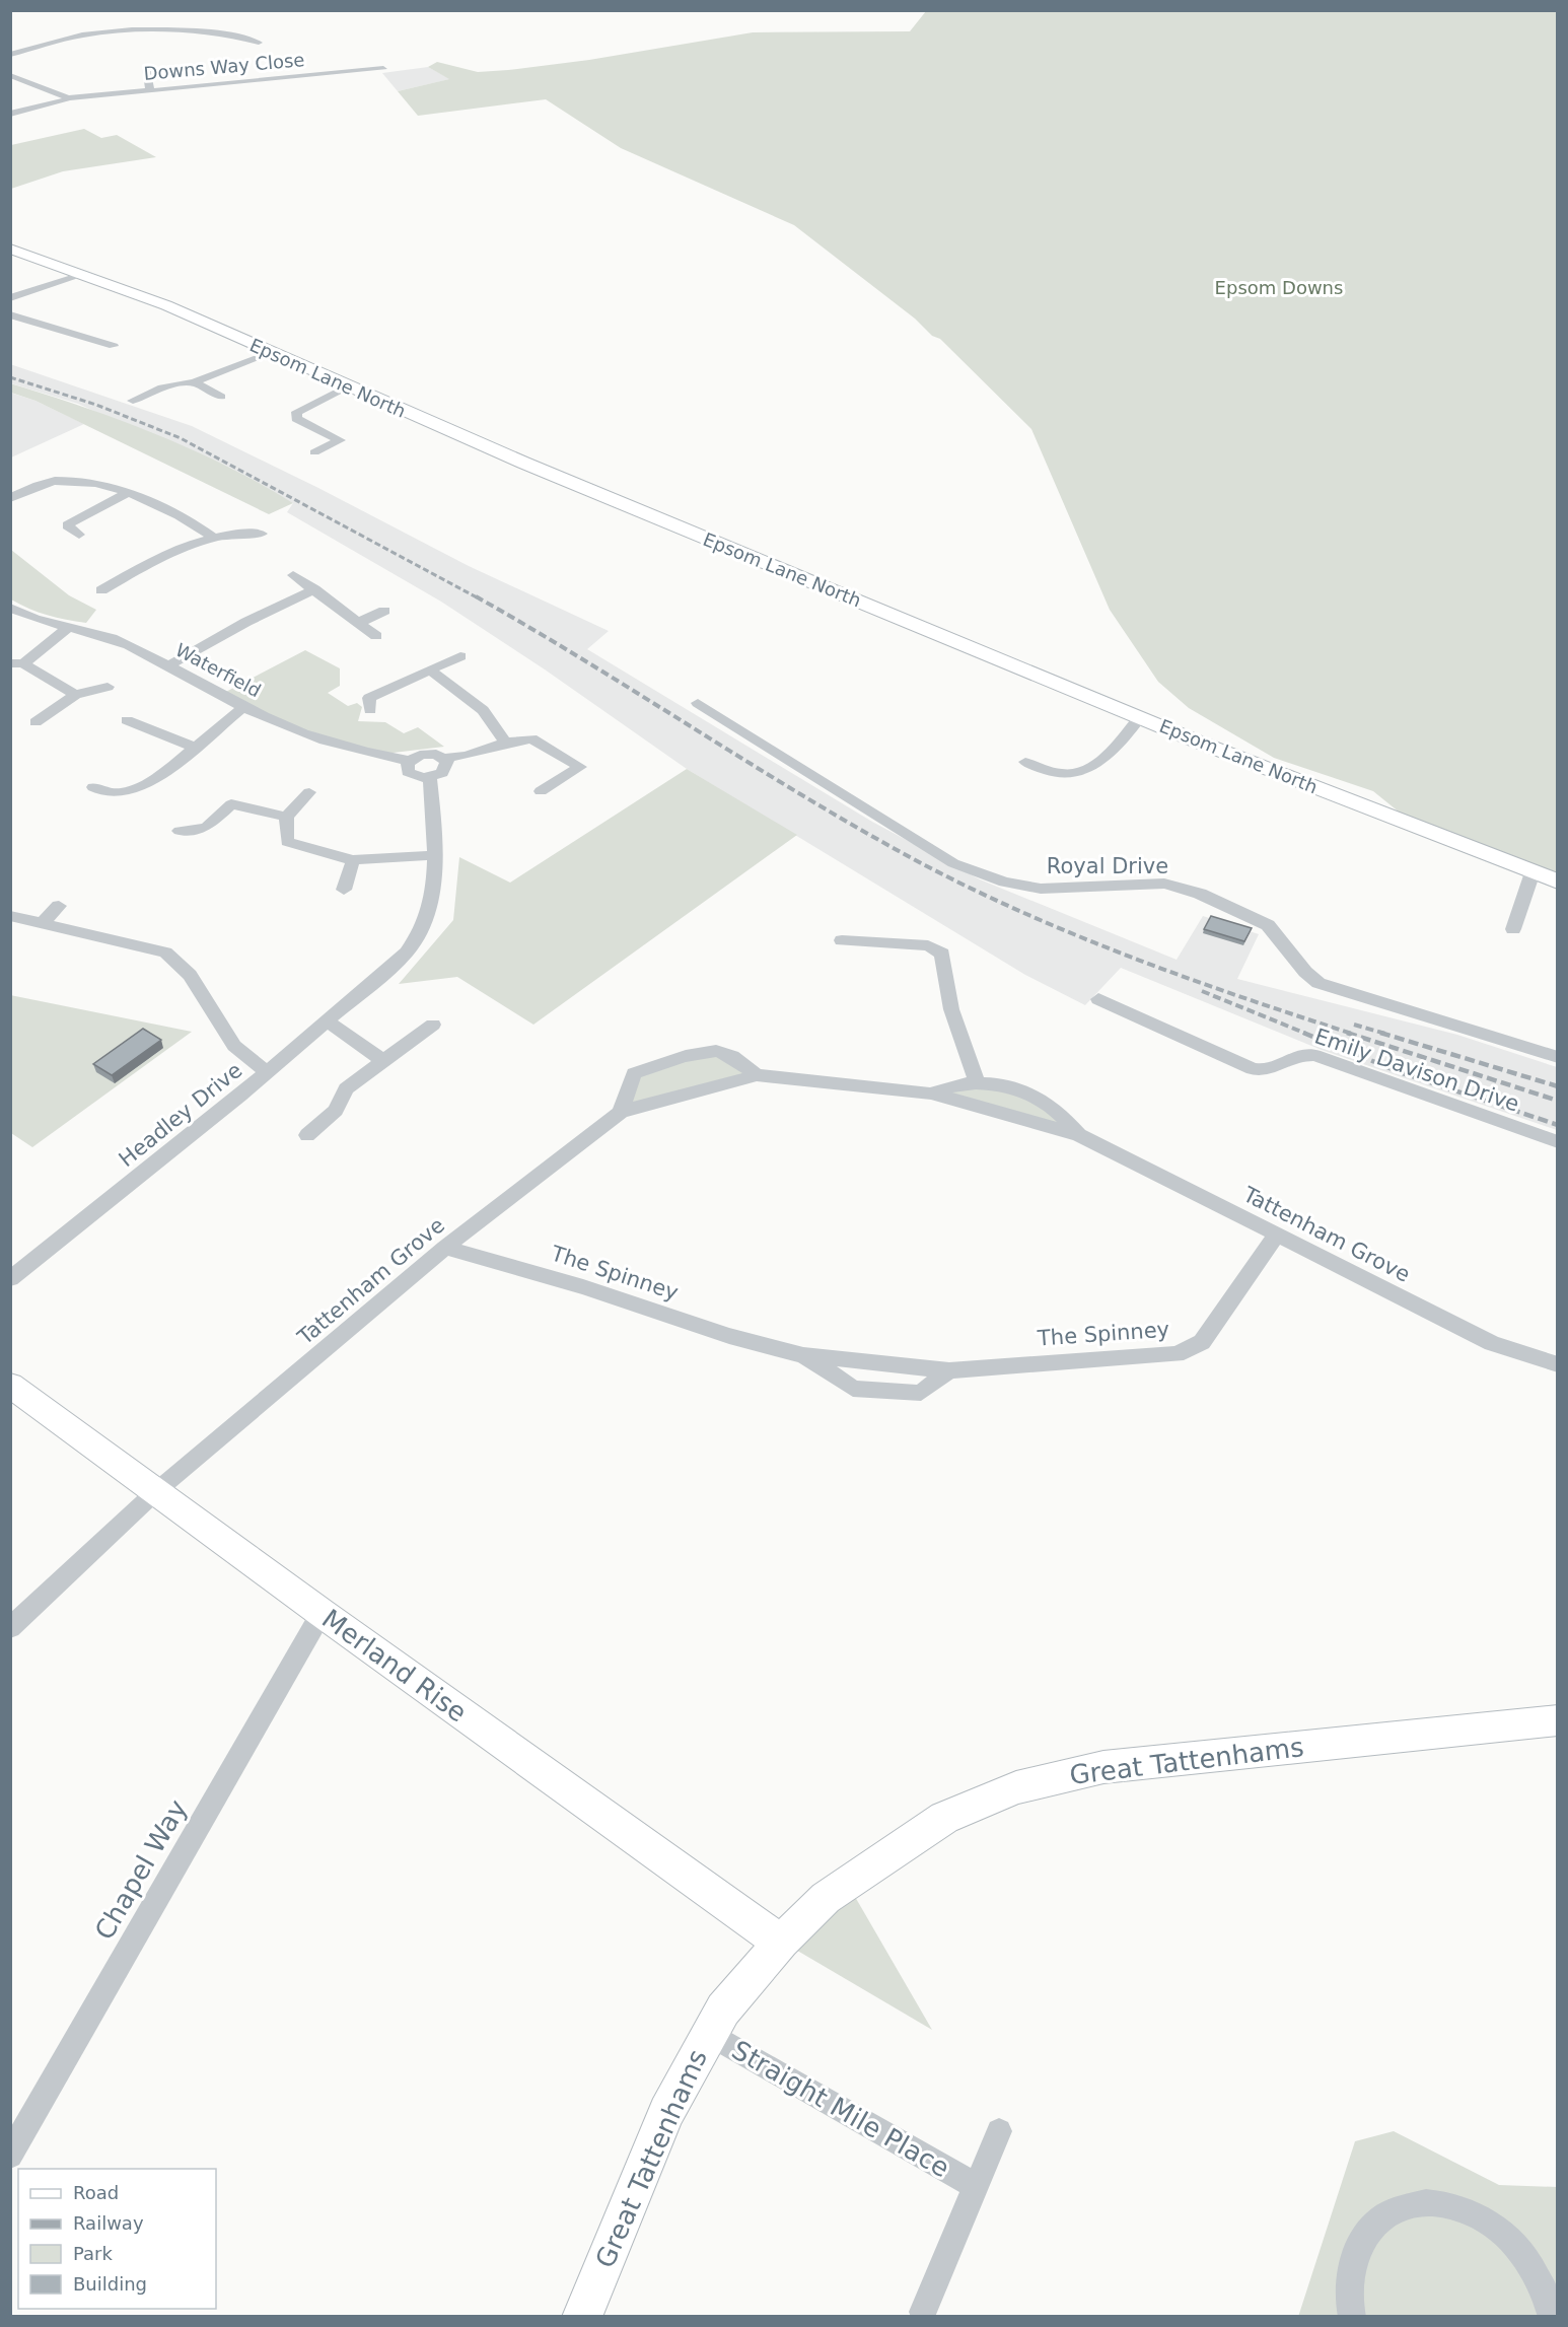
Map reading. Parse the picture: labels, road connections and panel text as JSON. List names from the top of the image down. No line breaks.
{"streets":{"main road":["Epsom Lane North","Merland Rise","Great Tattenhams"],"street":["Downs Way Close","Waterfield","Royal Drive","Emily Davison Drive","Headley Drive","Tattenham Grove","The Spinney","Chapel Way","Straight Mile Place"]},"crossings":[["Tattenham Grove","The Spinney"],["Tattenham Grove","Merland Rise"],["Merland Rise","Great Tattenhams"],["Merland Rise","Chapel Way"],["Great Tattenhams","Straight Mile Place"]],"parks":["Epsom Downs"],"legend":["Road","Railway","Park","Building"]}
